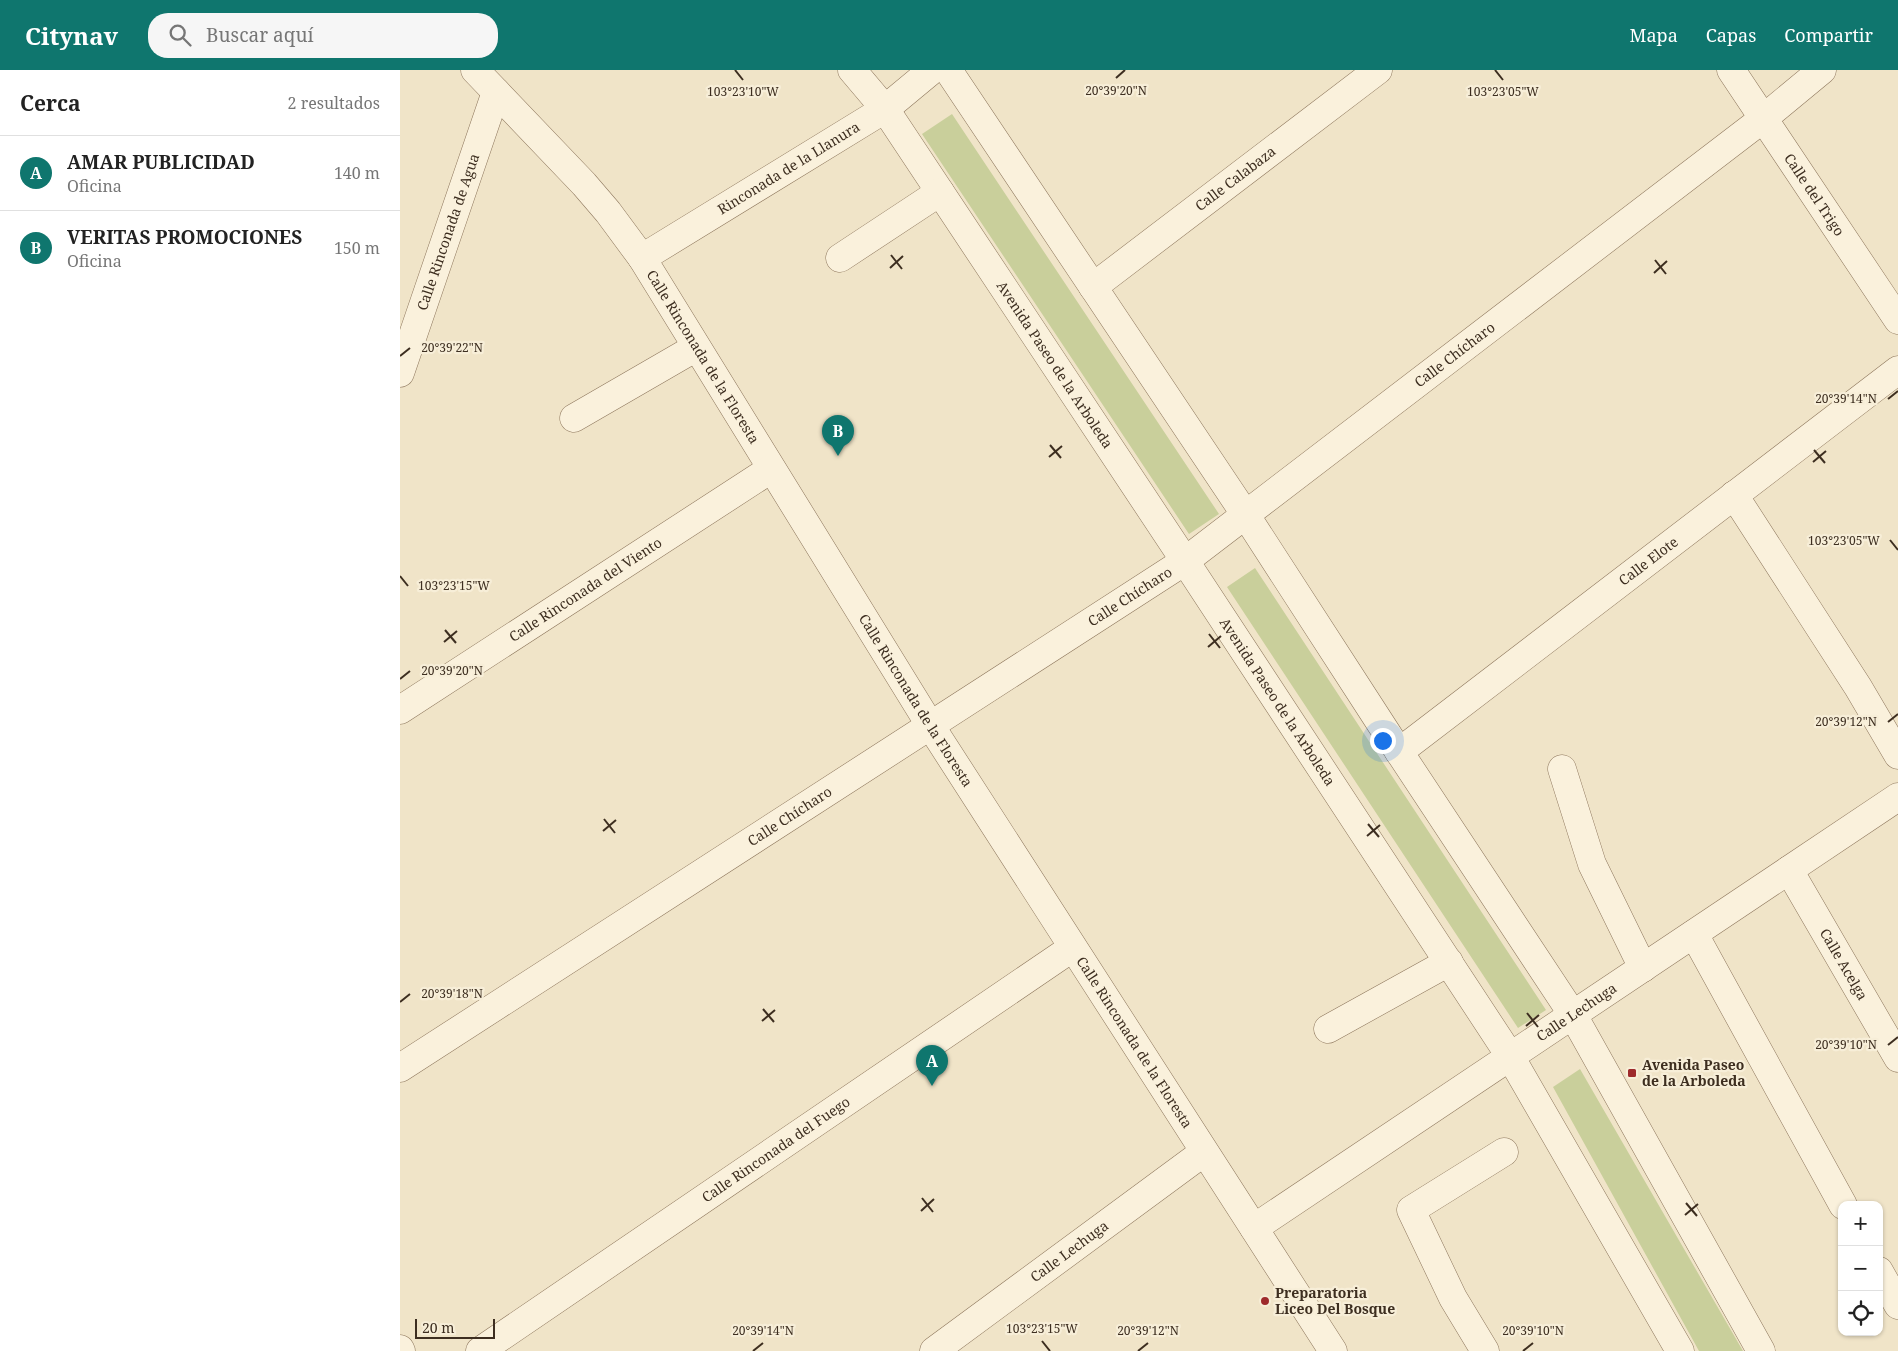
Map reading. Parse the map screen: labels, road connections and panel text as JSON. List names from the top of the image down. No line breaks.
{"streets":{"street":["Rinconada de la Llanura","Calle Calabaza","Calle del Trigo","Calle Rinconada de Agua","Calle Chícharo","Calle Rinconada de la Floresta","Avenida Paseo de la Arboleda","Calle Elote","Calle Rinconada del Viento","Calle Acelga","Calle Lechuga","Calle Rinconada del Fuego"]},"crossings":[["Rinconada de la Llanura","Calle Rinconada de la Floresta"],["Rinconada de la Llanura","Avenida Paseo de la Arboleda"],["Calle del Trigo","Calle Chícharo"],["Calle Rinconada de Agua","Calle Rinconada de la Floresta"],["Calle Chícharo","Calle Rinconada de la Floresta"],["Calle Chícharo","Avenida Paseo de la Arboleda"],["Calle Rinconada de la Floresta","Calle Rinconada del Viento"],["Calle Rinconada de la Floresta","Calle Lechuga"],["Calle Rinconada de la Floresta","Calle Rinconada del Fuego"],["Avenida Paseo de la Arboleda","Calle Lechuga"],["Calle Acelga","Calle Lechuga"]],"places":{"transit":["Avenida Paseo de la Arboleda"],"other":["Preparatoria Liceo Del Bosque"]},"scale_bar":"20 m","page":{"header":"Citynav","search":"Buscar aquí","nav":["Mapa","Capas","Compartir"],"heading":["Cerca","2 resultados"],"list":[{"mark":"A","name":"AMAR PUBLICIDAD","note":"Oficina","value":"140 m"},{"mark":"B","name":"VERITAS PROMOCIONES","note":"Oficina","value":"150 m"}],"pins":["B","A"],"map_buttons":["+","−"],"scale":"20 m"},"coordinates":["20°39'20\"N","103°23'10\"W","103°23'05\"W","20°39'22\"N","20°39'14\"N","103°23'15\"W","20°39'12\"N","20°39'18\"N","20°39'10\"N"]}
